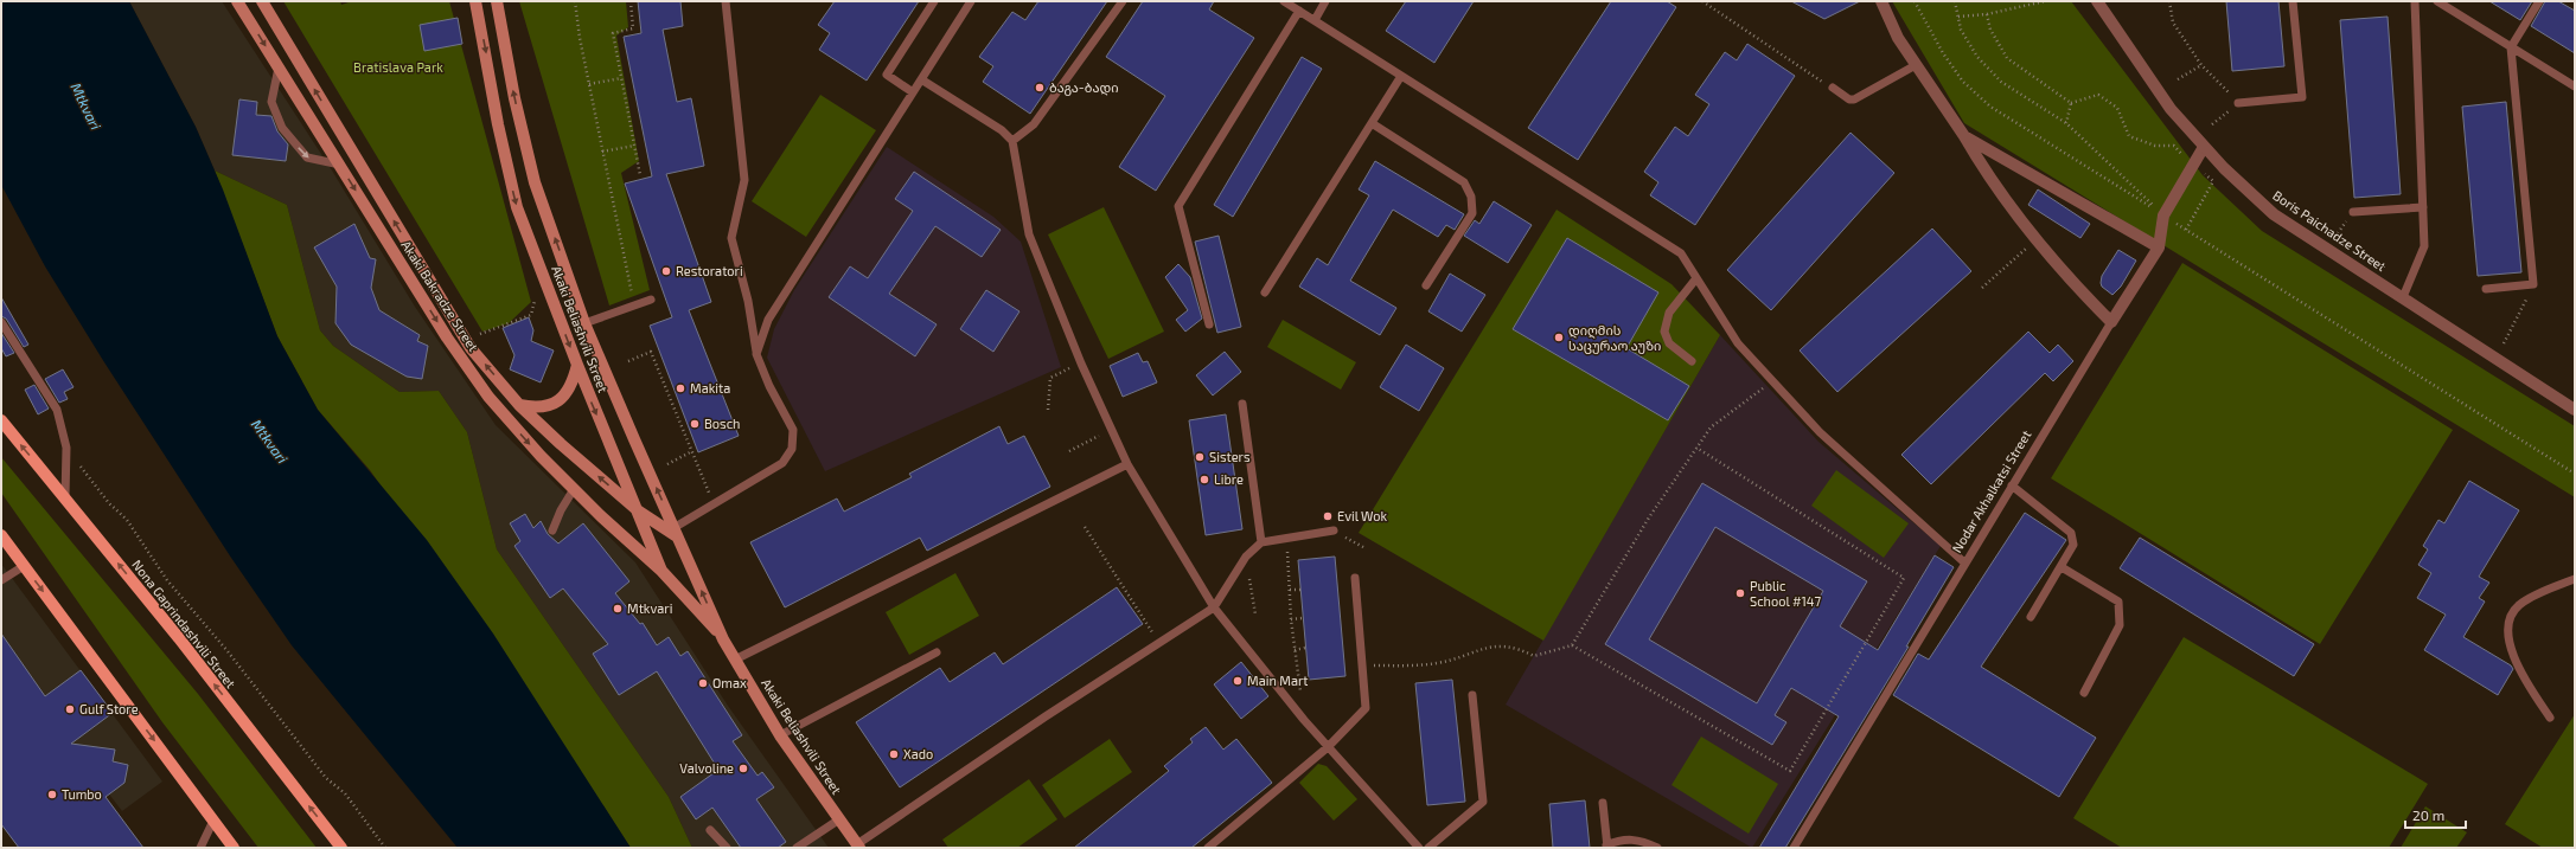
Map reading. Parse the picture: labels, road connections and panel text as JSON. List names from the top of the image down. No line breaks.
{"streets":{"main road":["Akaki Bakradze Street","Akaki Beliashvili Street","Nona Gaprindashvili Street"],"street":["Boris Paichadze Street","Nodar Akhalkatsi Street"]},"crossings":[["Boris Paichadze Street","Nodar Akhalkatsi Street"],["Akaki Bakradze Street","Akaki Beliashvili Street"]],"water":["Mtkvari"],"parks":["Bratislava Park"],"places":["ბაგა-ბადი","Restoratori","დიღმის საცურაო აუზი","Makita","Bosch","Sisters","Libre","Evil Wok","Public School #147","Mtkvari","Main Mart","Omax","Gulf Store","Xado","Valvoline","Tumbo"],"scale_bar":"20 m"}
